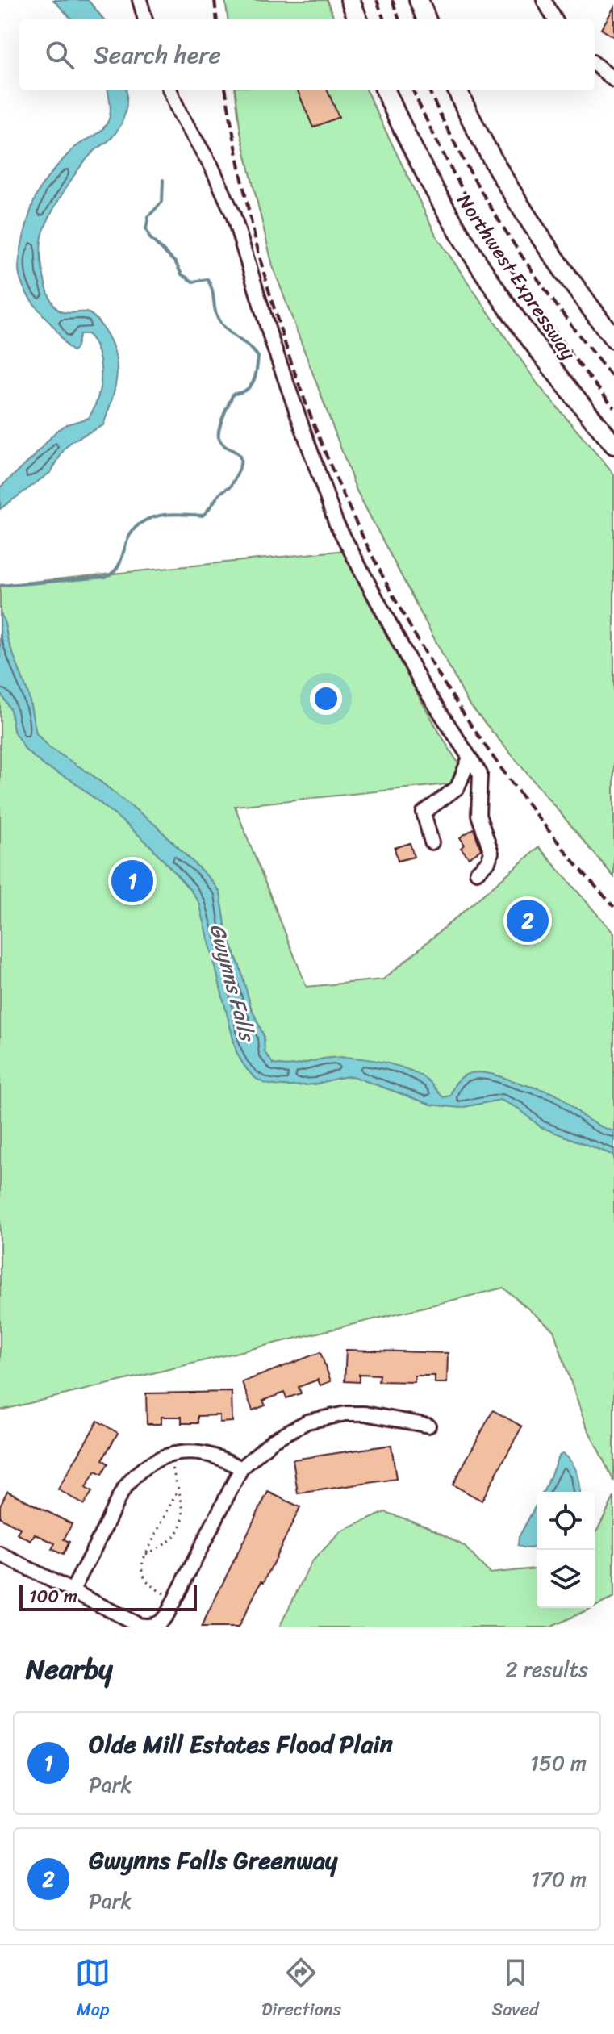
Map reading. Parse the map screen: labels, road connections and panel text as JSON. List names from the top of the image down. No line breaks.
{"streets":{"highway":["Northwest Expressway"]},"water":["Gwynns Falls"],"scale_bar":"100 m","page":{"search":"Search here","pins":["1","2"],"scale":"100 m","heading":["Nearby","2 results"],"list":[{"mark":"1","name":"Olde Mill Estates Flood Plain","note":"Park","value":"150 m"},{"mark":"2","name":"Gwynns Falls Greenway","note":"Park","value":"170 m"}],"nav":["Map","Directions","Saved"]}}
